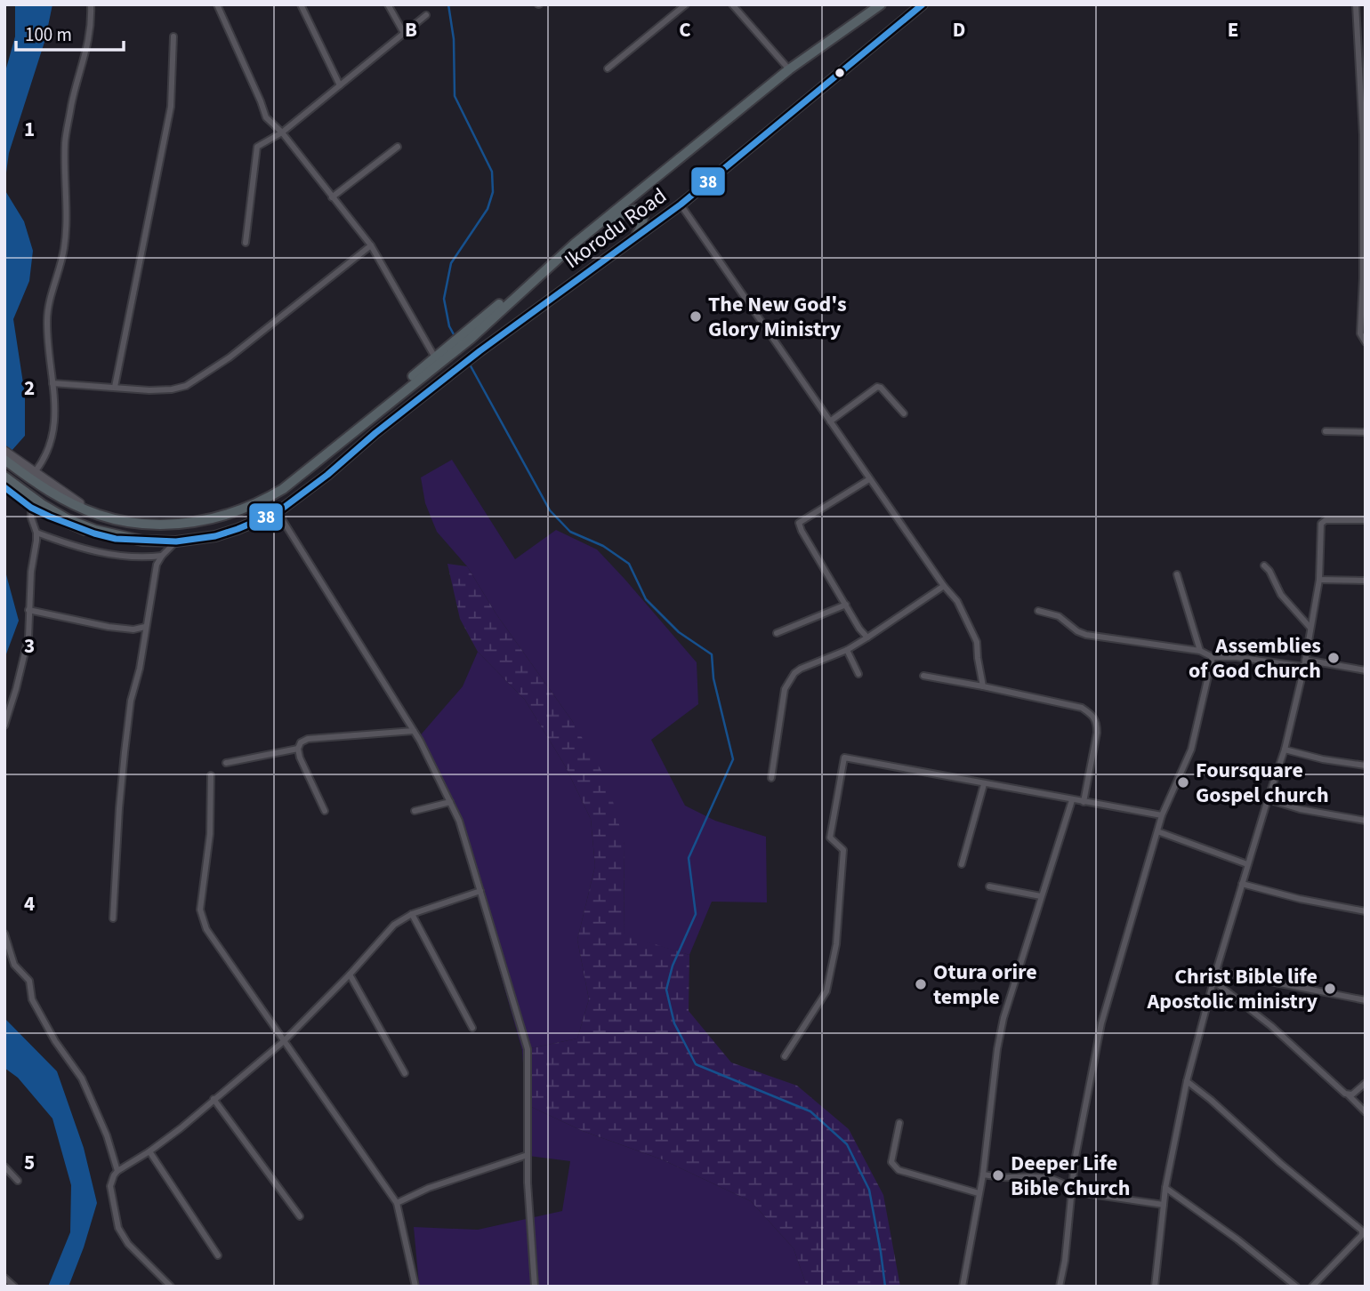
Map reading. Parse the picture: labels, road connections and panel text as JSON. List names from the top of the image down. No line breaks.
{"streets":{"highway":["Ikorodu Road"]},"places":["The New God's Glory Ministry","Assemblies of God Church","Foursquare Gospel church","Otura orire temple","Christ Bible life Apostolic ministry","Deeper Life Bible Church"],"lines":["transit line 38"],"scale_bar":"100 m","grid":{"columns":["B","C","D","E"],"rows":["1","2","3","4","5"]}}
